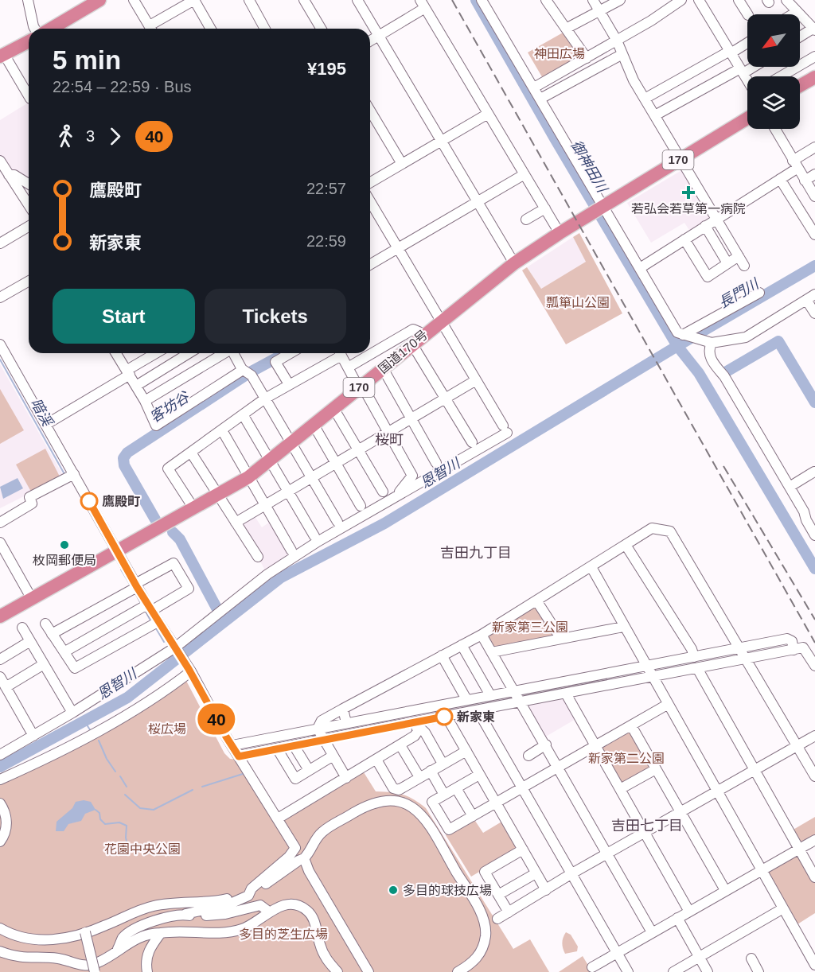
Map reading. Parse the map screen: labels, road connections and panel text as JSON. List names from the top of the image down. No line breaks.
{"streets":{"highway":["170","国道170号"]},"districts":["桜町","吉田九丁目","吉田七丁目"],"water":["御神田川","長門川","客坊谷","暗渓","恩智川"],"parks":["神田広場","瓢箪山公園","新家第三公園","桜広場","新家第二公園","花園中央公園","多目的芝生広場"],"places":{"health":["若弘会若草第一病院"],"other":["鷹殿町","枚岡郵便局","新家東","多目的球技広場"]},"lines":["bus line 40"],"north":"bottom left","page":{"on_map":"40","heading":["5 min","22:54 – 22:59 · Bus","¥195"],"legs":["3","40"],"list":[{"name":"鷹殿町","value":"22:57"},{"name":"新家東","value":"22:59"}],"buttons":["Start","Tickets"]}}
